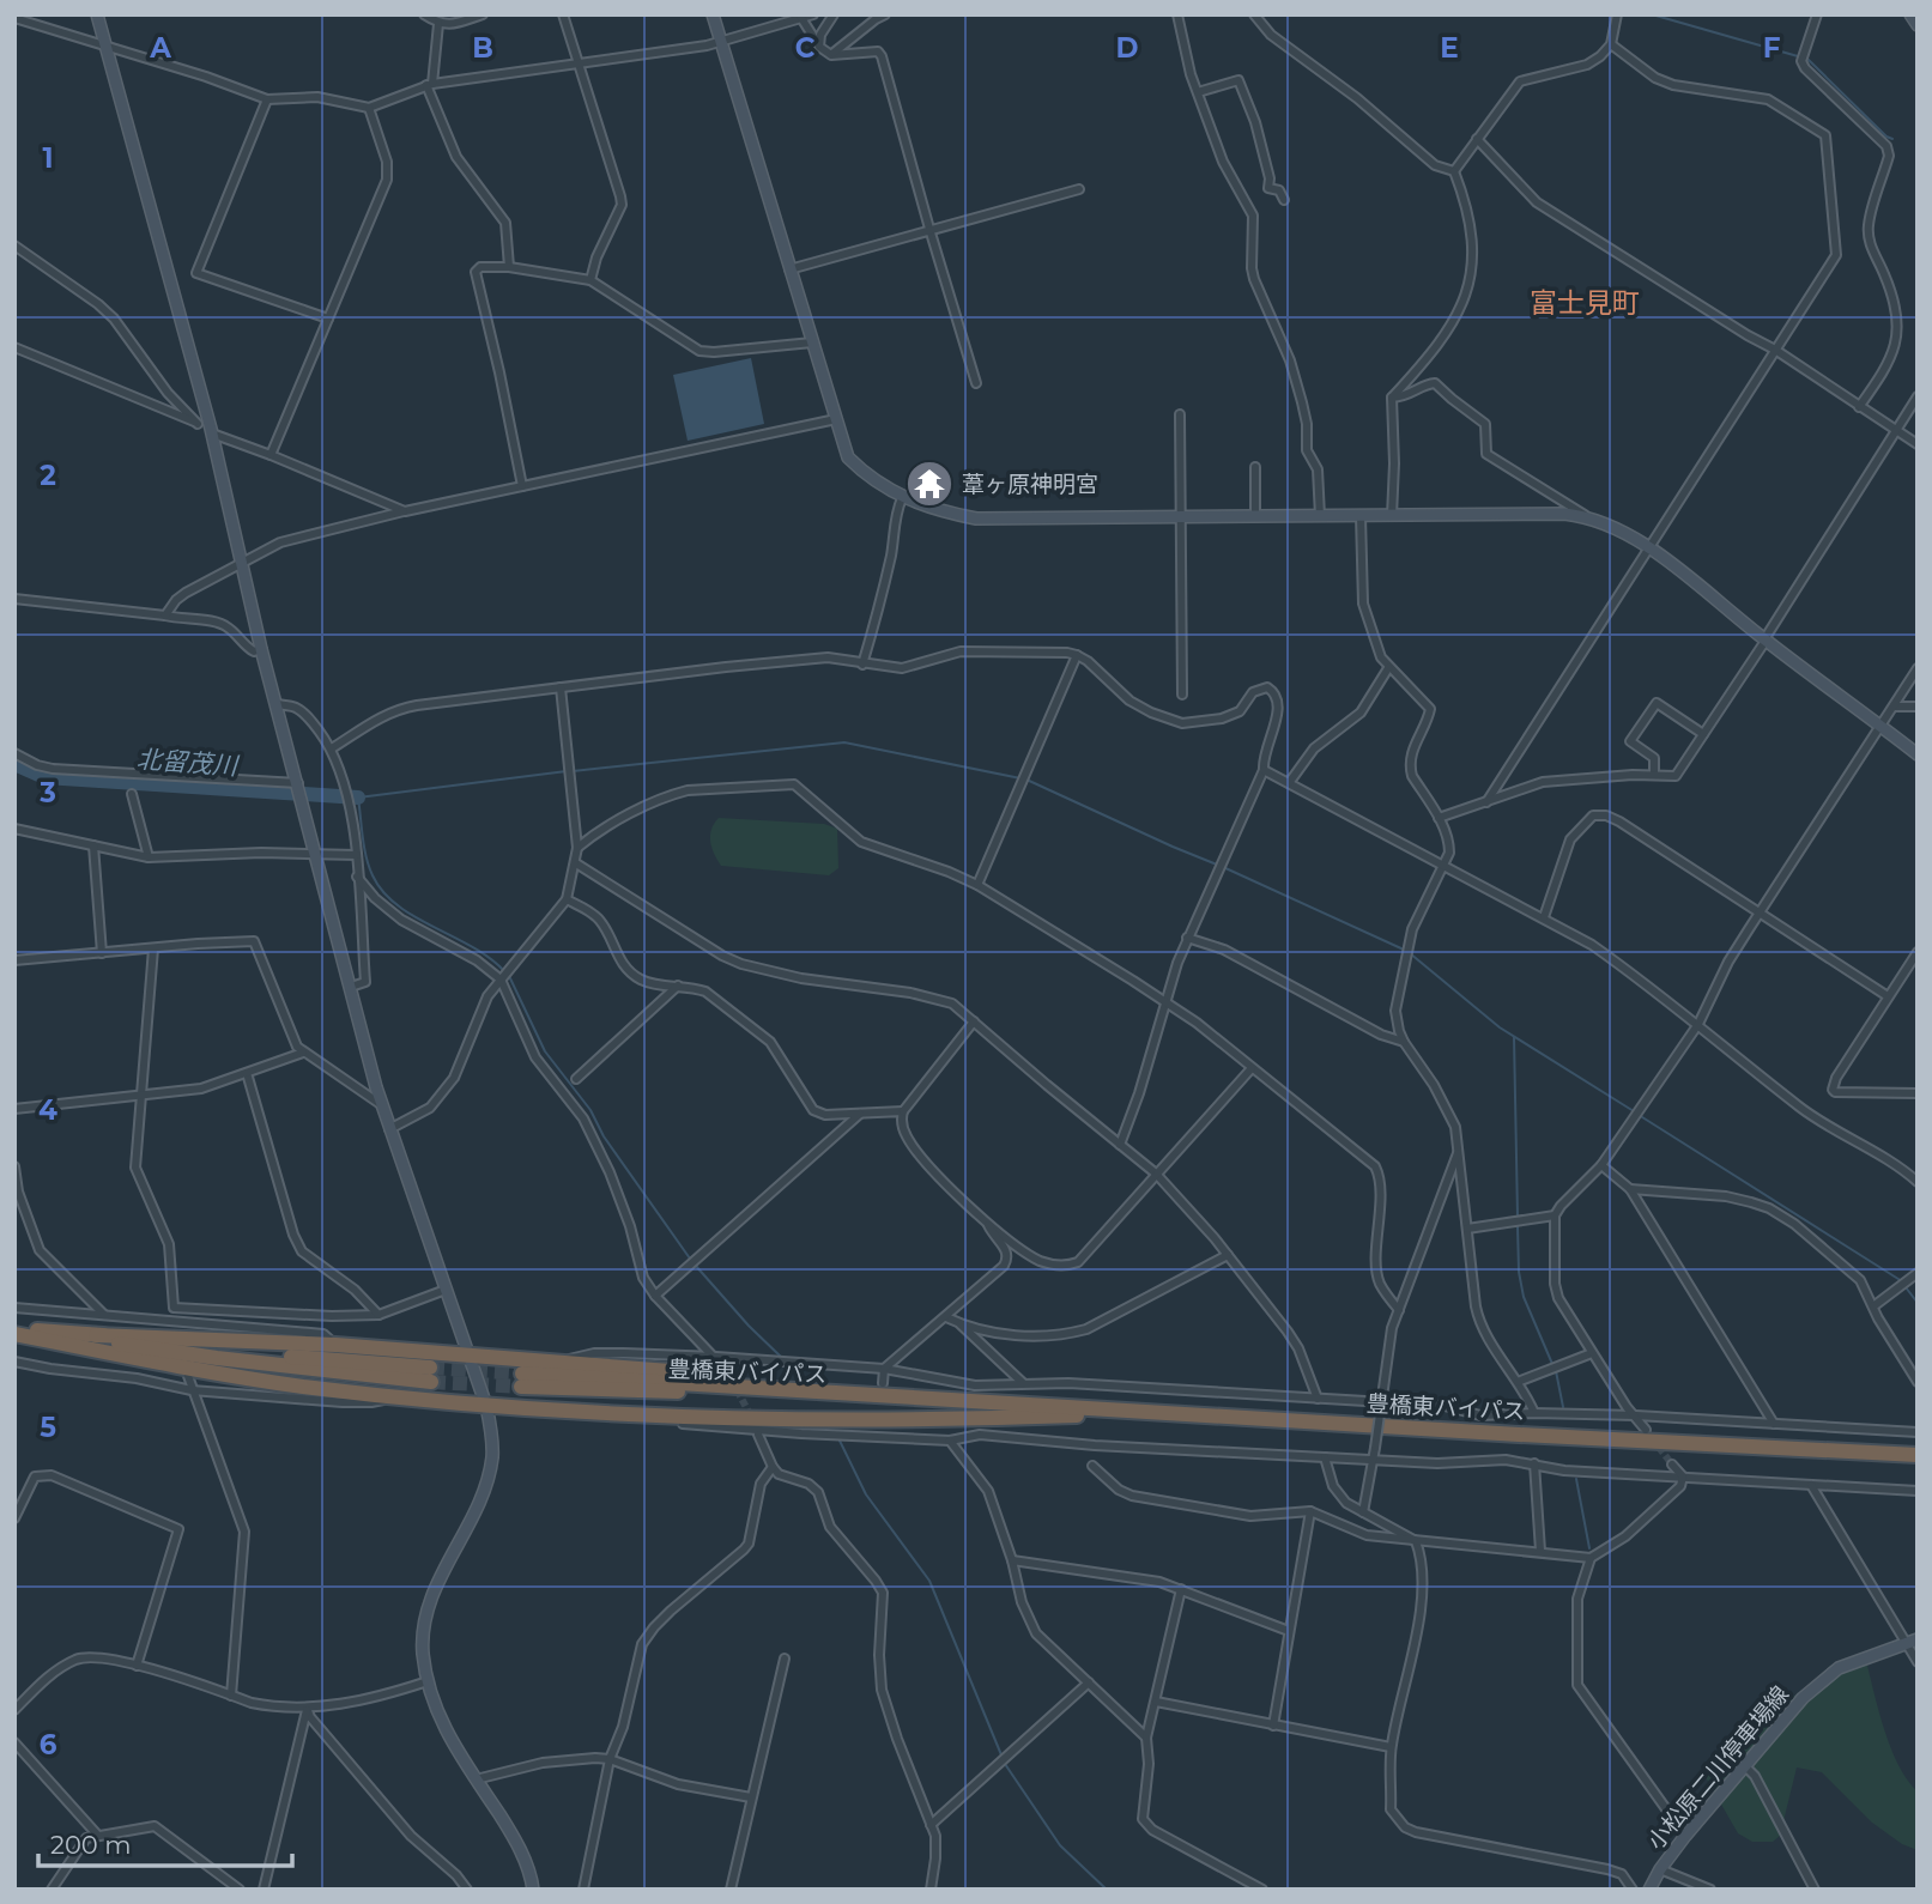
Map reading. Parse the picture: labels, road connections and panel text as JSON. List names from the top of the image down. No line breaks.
{"streets":{"highway":["豊橋東バイパス"],"street":["小松原二川停車場線"]},"districts":["富士見町"],"water":["北留茂川"],"places":{"temple":["葦ヶ原神明宮"]},"scale_bar":"200 m","grid":{"columns":["A","B","C","D","E","F"],"rows":["1","2","3","4","5","6"]}}
